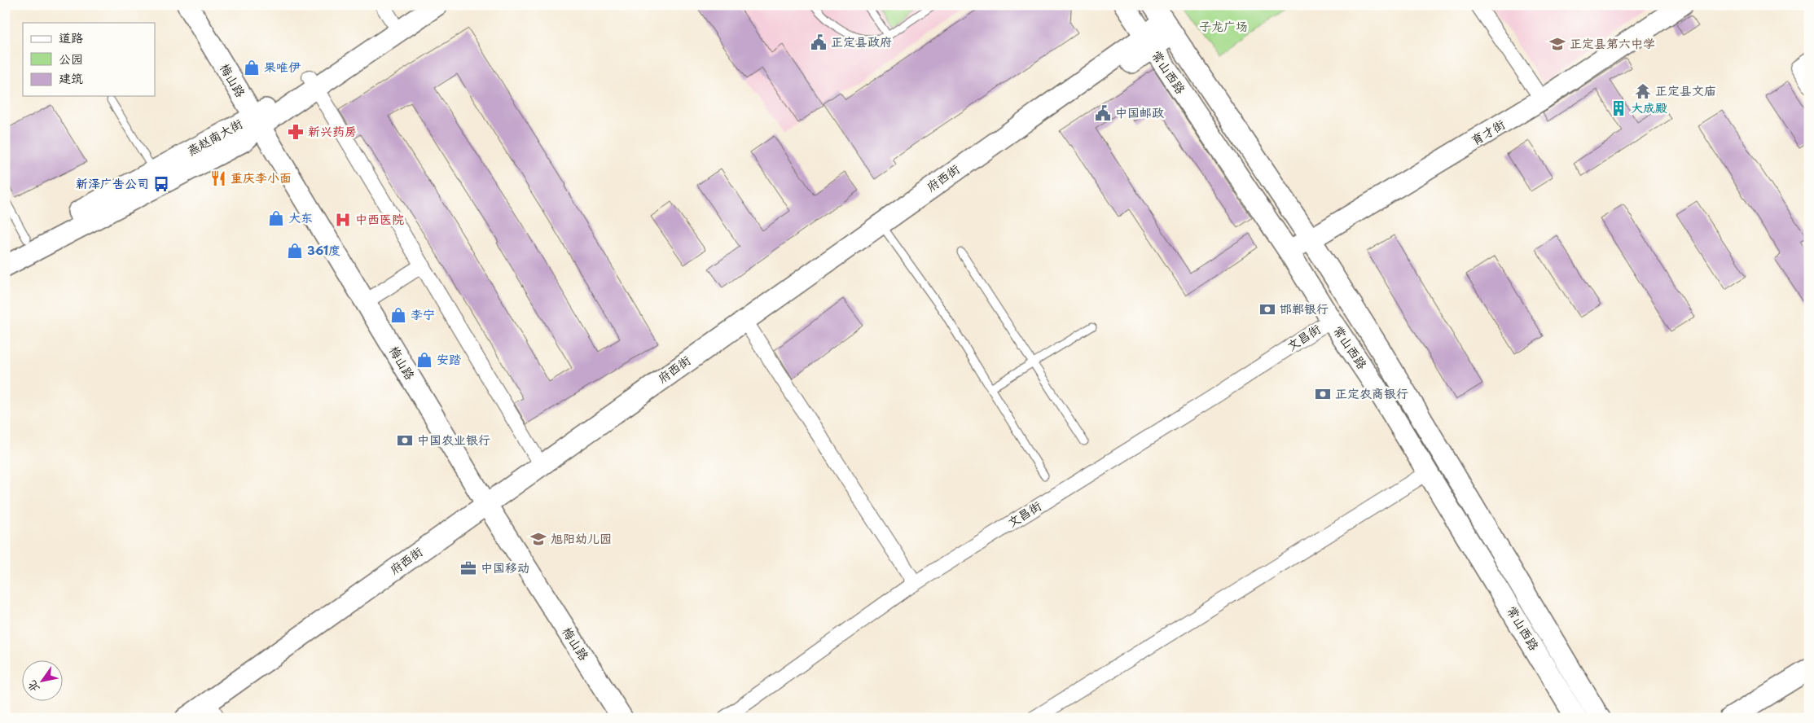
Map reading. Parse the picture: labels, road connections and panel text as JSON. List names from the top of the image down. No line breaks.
{"streets":{"street":["常山西路","梅山路","育才街","燕赵南大街","府西街","文昌街"]},"crossings":[["常山西路","育才街"],["常山西路","府西街"],["常山西路","文昌街"],["梅山路","燕赵南大街"],["梅山路","府西街"]],"parks":["子龙广场"],"places":{"public building":["正定县政府","中国邮政"],"school or university":["正定县第六中学","旭阳幼儿园"],"shop":["果唯伊","大东","361度","李宁","安踏"],"temple":["正定县文庙"],"building":["大成殿"],"pharmacy":["新兴药房"],"restaurant":["重庆李小面"],"bus stop":["新泽广告公司"],"hospital":["中西医院"],"bank":["邯郸银行","正定农商银行","中国农业银行"],"office":["中国移动"]},"legend":["道路","公园","建筑"],"north":"bottom left"}
